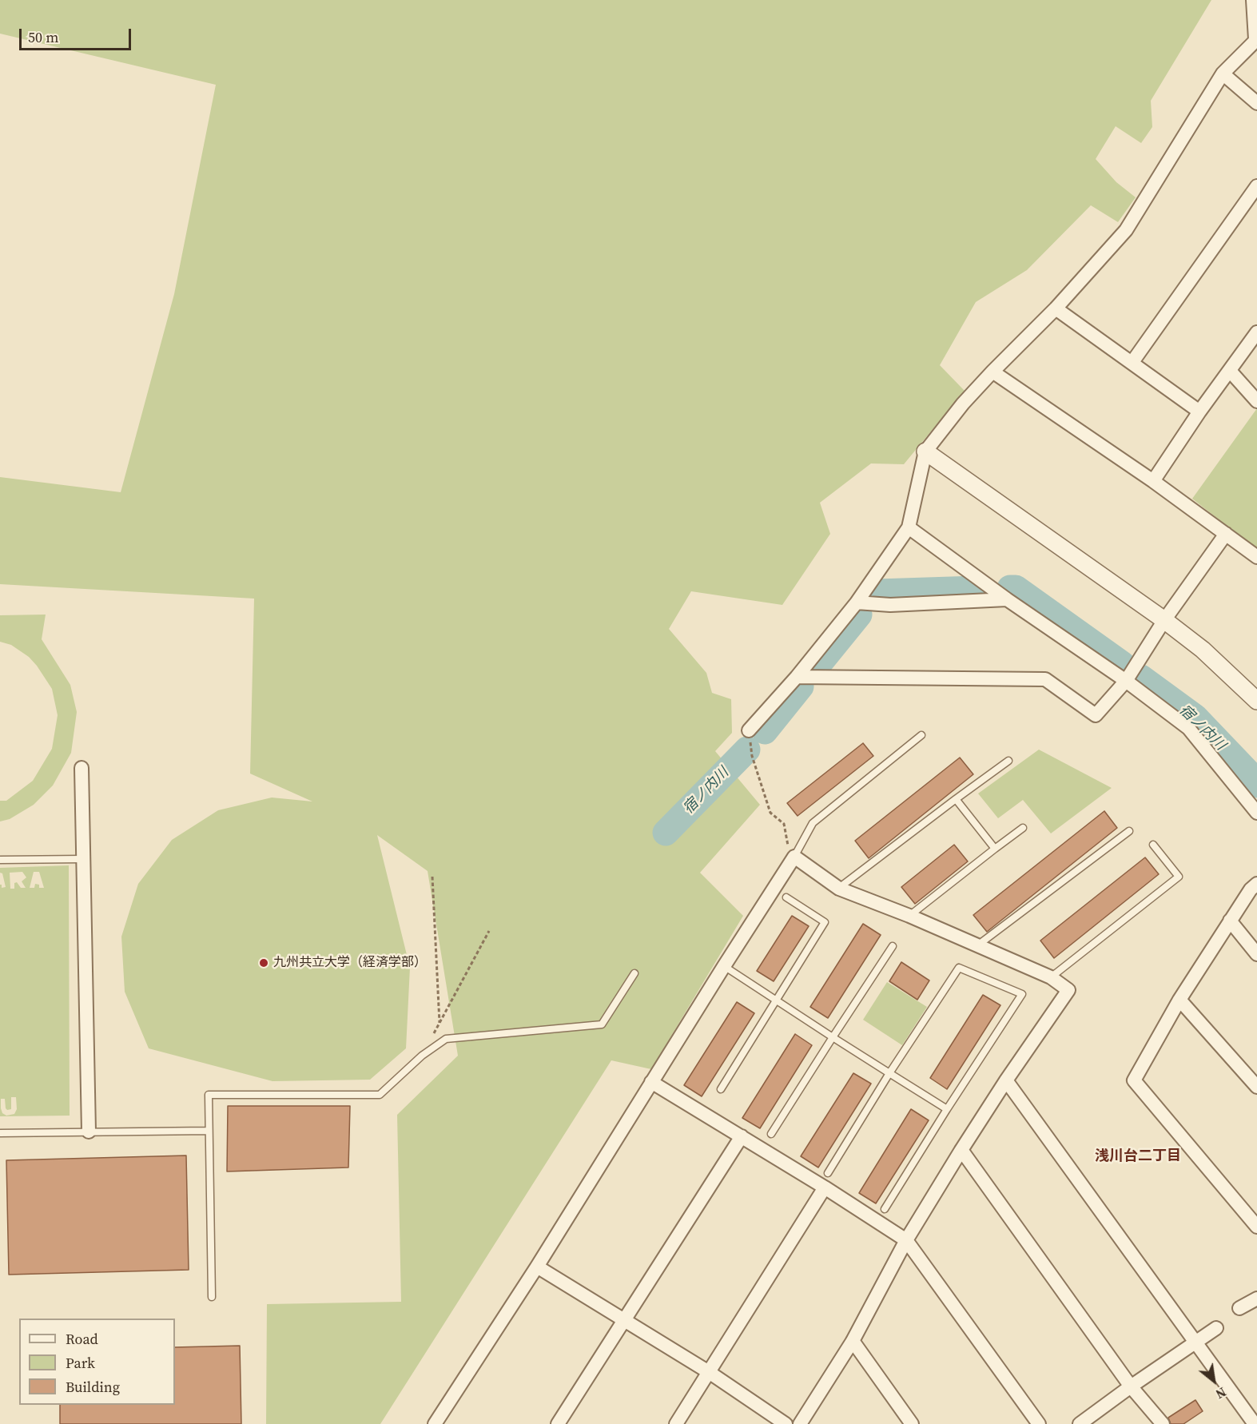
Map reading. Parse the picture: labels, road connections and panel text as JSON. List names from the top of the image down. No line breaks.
{"districts":["浅川台二丁目"],"water":["宿ノ内川"],"places":["九州共立大学（経済学部）"],"legend":["Road","Park","Building"],"scale_bar":"50 m","north":"bottom right"}
